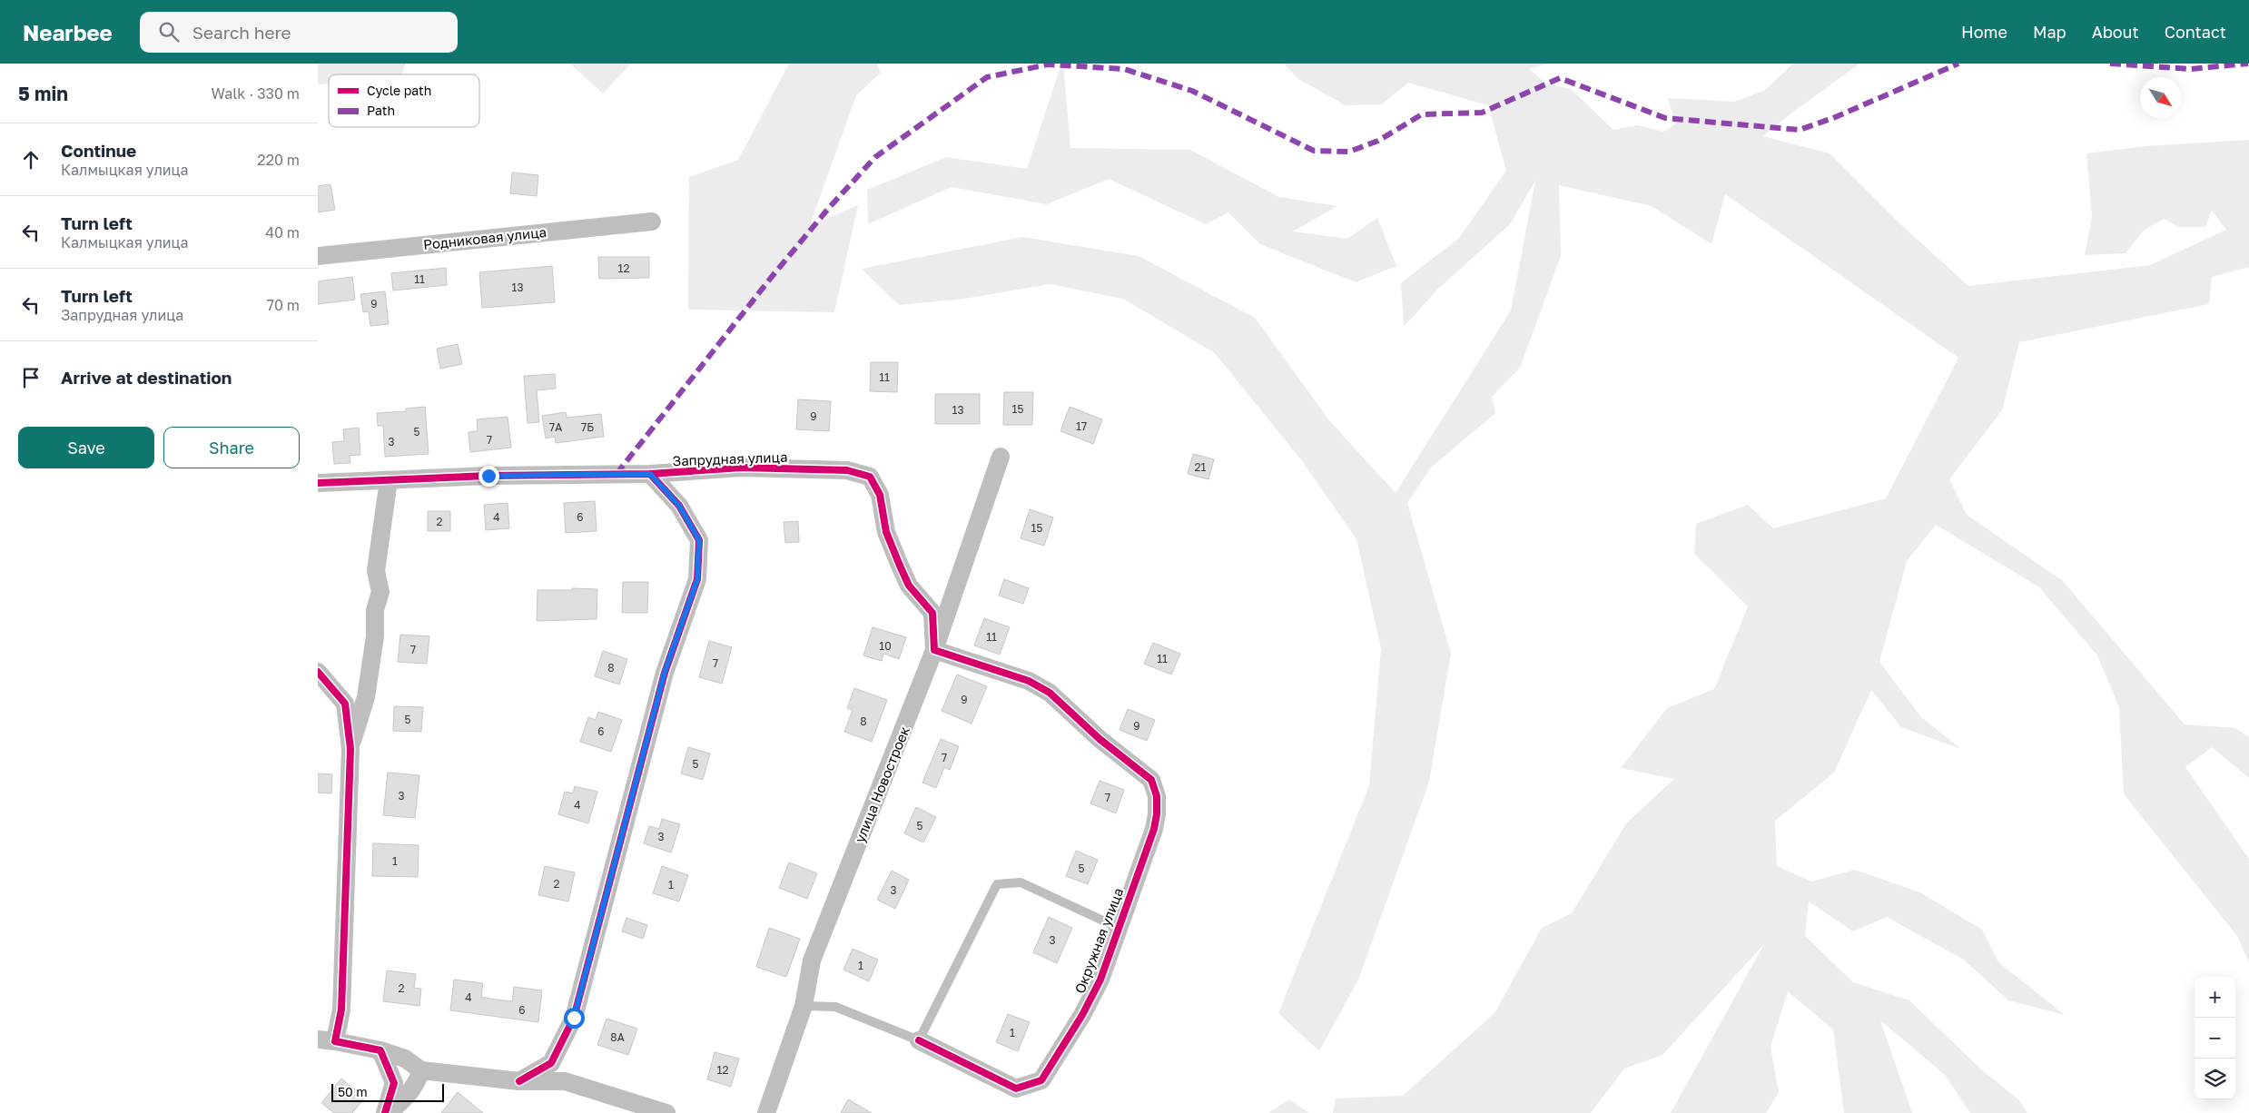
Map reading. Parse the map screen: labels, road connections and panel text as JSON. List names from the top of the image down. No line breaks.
{"streets":{"street":["Родниковая улица","Запрудная улица","улица Новостроек","Окружная улица"]},"crossings":[["Запрудная улица","улица Новостроек"],["Запрудная улица","Окружная улица"],["улица Новостроек","Окружная улица"]],"house_numbers":["12","11","13","9","11","15","13","9","17","7А","7Б","5","7","3","21","4","6","2","15","11","10","7","11","7","8","9","5","8","9","6","7","5","3","7","4","5","3","1","5","2","1","3","3","1","2","4","6","1","8А","12"],"legend":["Cycle path","Path"],"scale_bar":"50 m","north":"bottom right","page":{"header":"Nearbee","search":"Search here","nav":["Home","Map","About","Contact"],"heading":["5 min","Walk · 330 m"],"list":[["Continue","Калмыцкая улица","220 m"],["Turn left","Калмыцкая улица","40 m"],["Turn left","Запрудная улица","70 m"],"Arrive at destination"],"buttons":["Save","Share"],"map_buttons":["+","−"],"scale":"50 m"}}
